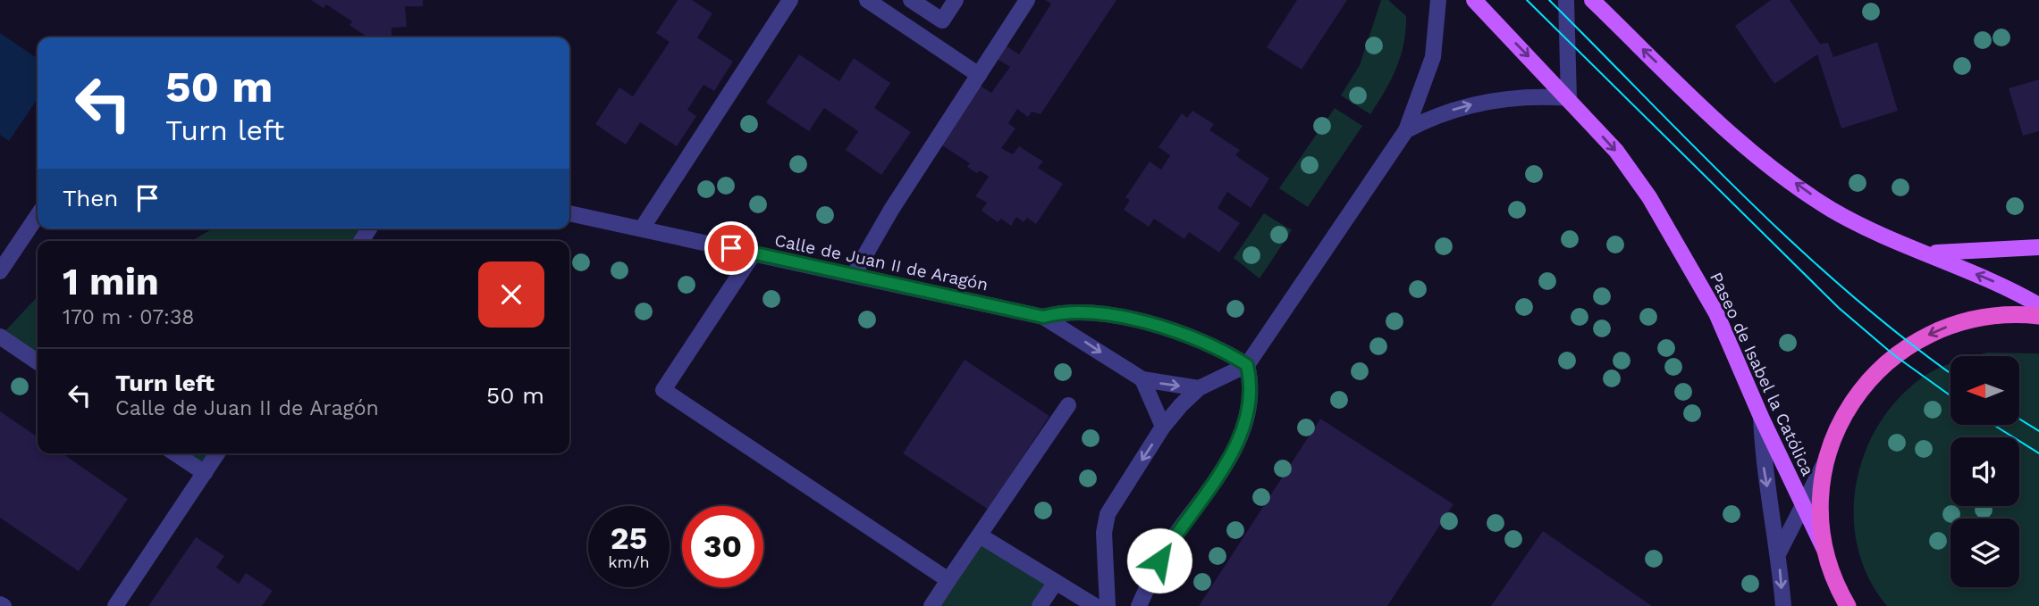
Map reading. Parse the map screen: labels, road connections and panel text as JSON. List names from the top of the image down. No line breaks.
{"streets":{"main road":["Paseo de Isabel la Católica"],"street":["Calle de Juan II de Aragón"]},"north":"left","page":{"turn":["50 m","Turn left"],"then":"Then","heading":["1 min","170 m · 07:38"],"list":[{"name":"Turn left","note":"Calle de Juan II de Aragón","value":"50 m"}],"speed":"25 km/h","limit":"30"}}
